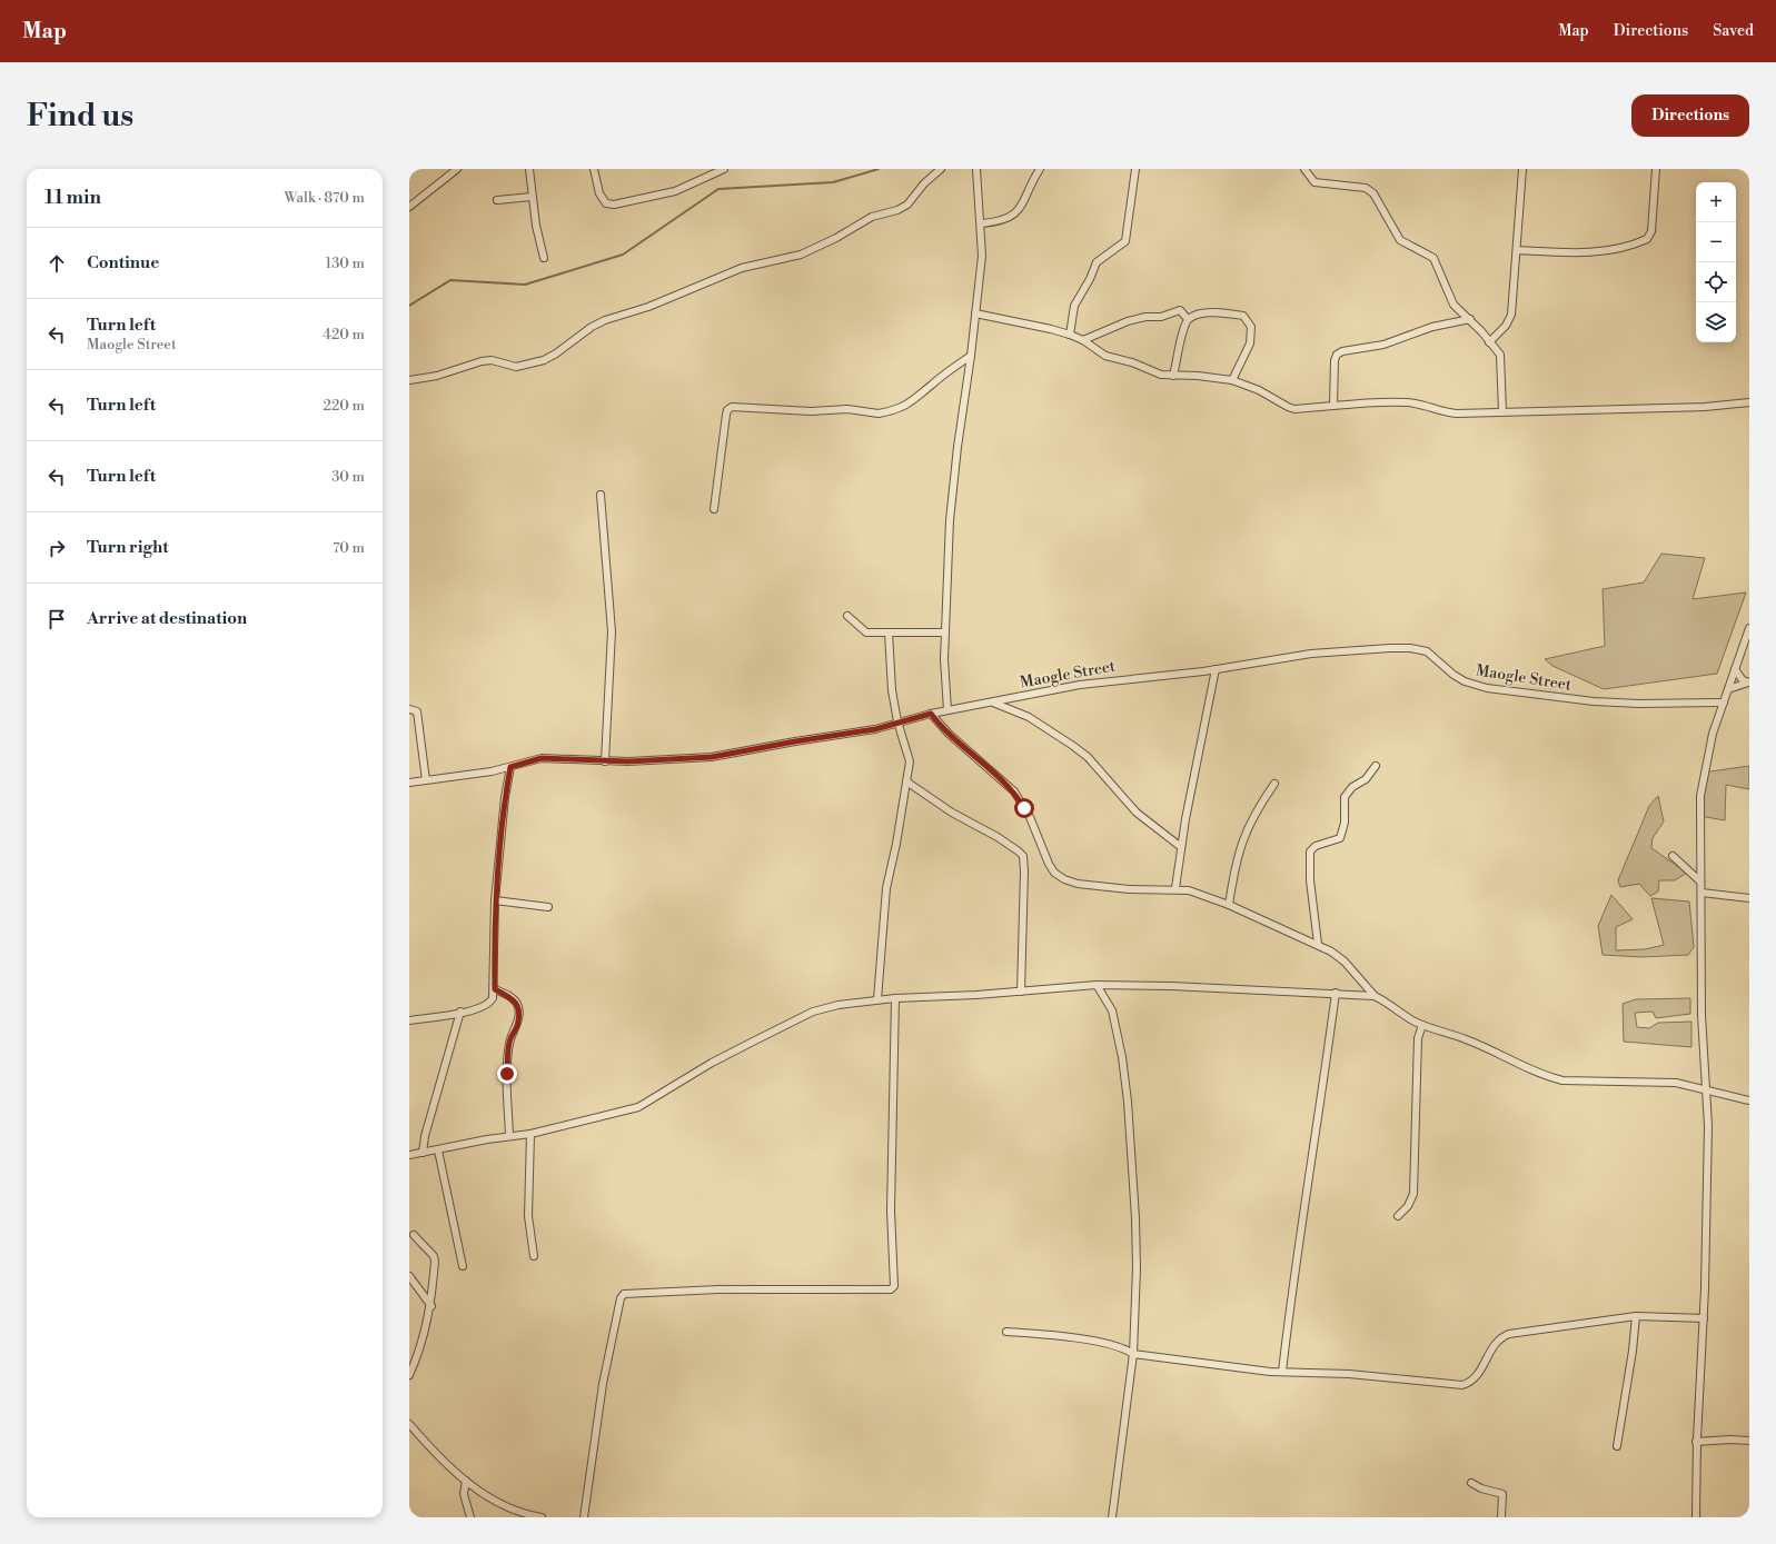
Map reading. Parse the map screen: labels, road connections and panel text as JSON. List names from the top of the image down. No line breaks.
{"streets":{"street":["Maogle Street"]},"page":{"header":"Map","nav":["Map","Directions","Saved"],"buttons":"Directions","title":"Find us","heading":["11 min","Walk · 870 m"],"map_buttons":["+","−"],"list":[["Continue","130 m"],["Turn left","Maogle Street","420 m"],["Turn left","220 m"],["Turn left","30 m"],["Turn right","70 m"],"Arrive at destination"]}}
